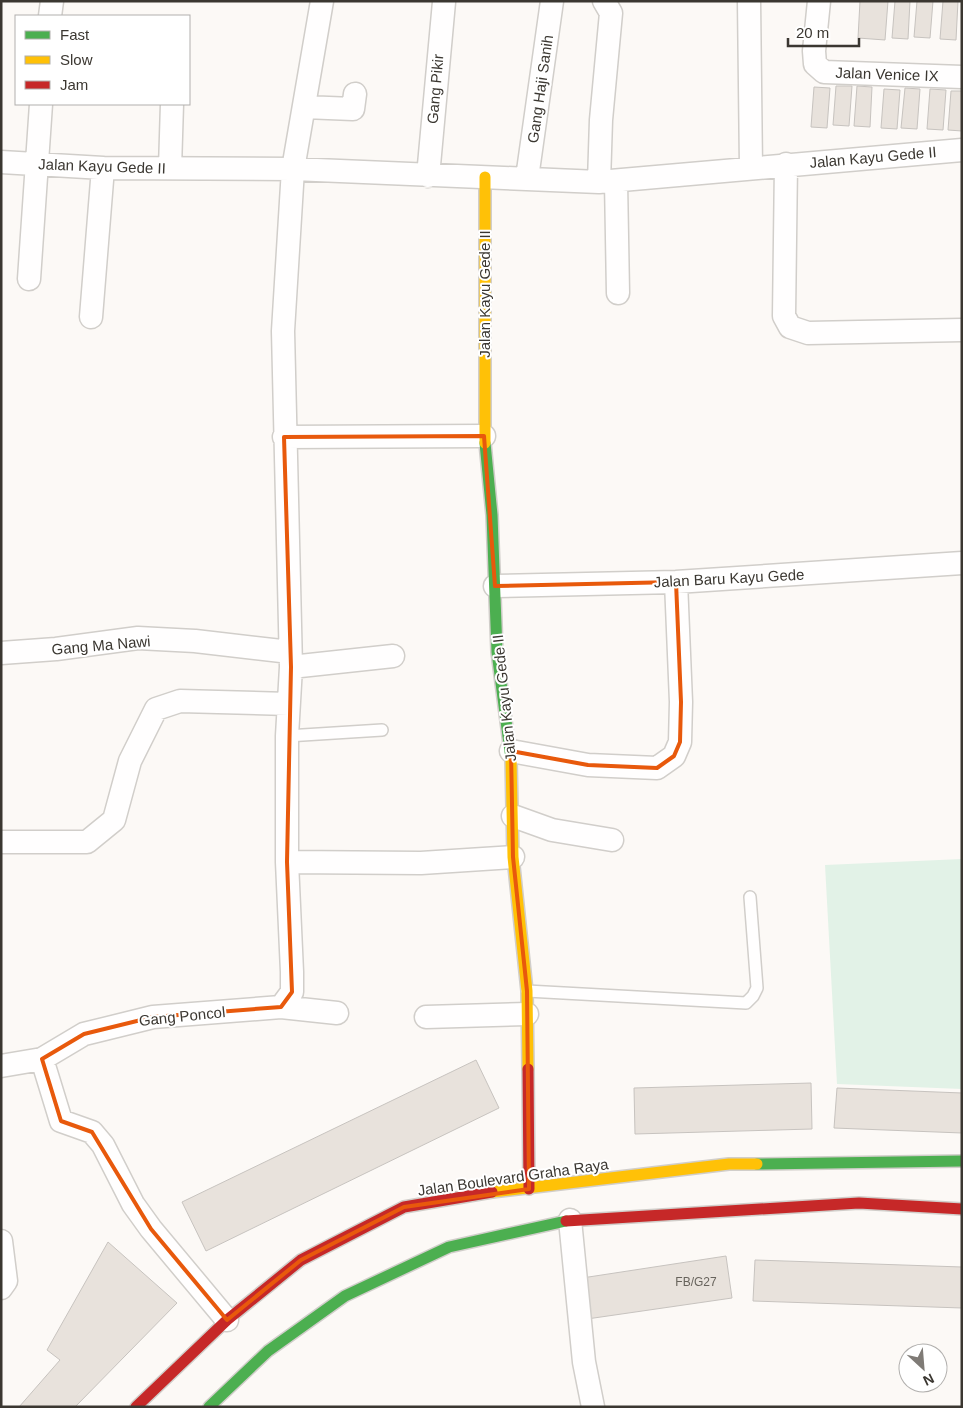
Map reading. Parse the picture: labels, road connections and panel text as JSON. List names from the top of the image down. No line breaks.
{"streets":{"main road":["Jalan Kayu Gede II","Jalan Boulevard Graha Raya"],"street":["Jalan Venice IX","Gang Pikir","Gang Haji Sanih","Jalan Baru Kayu Gede","Gang Ma Nawi","Gang Poncol"]},"crossings":[["Gang Pikir","Jalan Kayu Gede II"],["Gang Haji Sanih","Jalan Kayu Gede II"],["Jalan Kayu Gede II","Jalan Baru Kayu Gede"],["Jalan Kayu Gede II","Jalan Boulevard Graha Raya"]],"house_numbers":["FB/G27"],"legend":["Fast","Slow","Jam"],"scale_bar":"20 m","north":"bottom right"}
